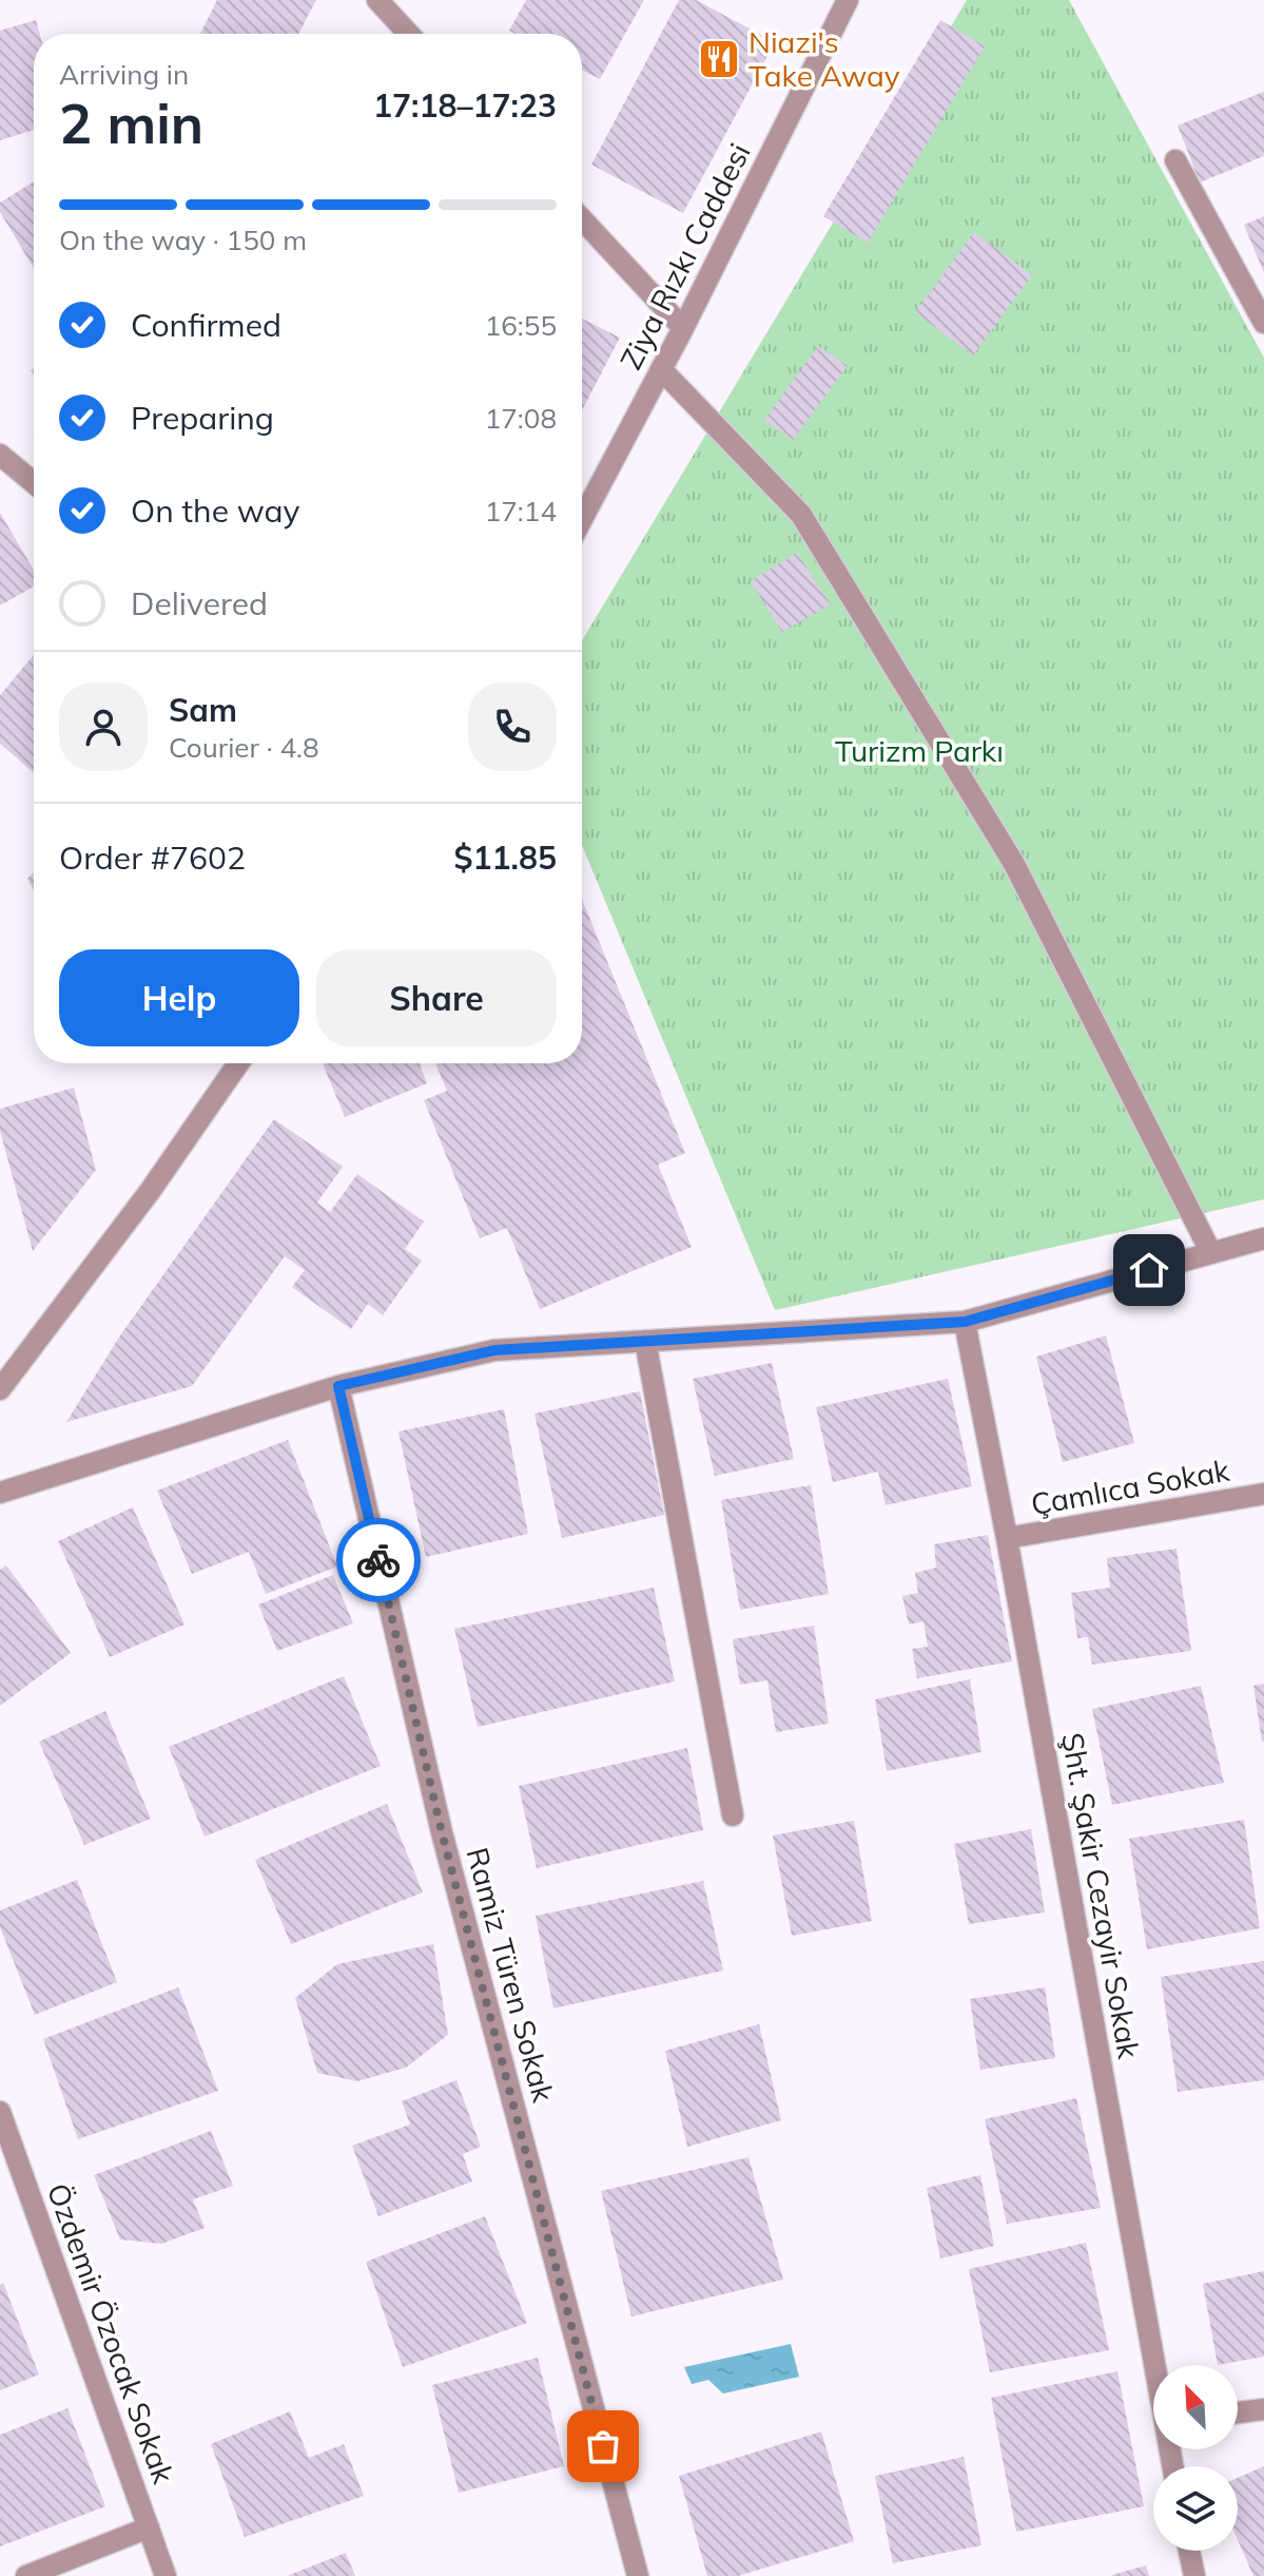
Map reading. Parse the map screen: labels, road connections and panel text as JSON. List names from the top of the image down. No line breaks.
{"streets":{"street":["Ziya Rızkı Caddesi","Çamlıca Sokak","Şht. Şakir Cezayir Sokak","Ramiz Türen Sokak","Özdemir Özocak Sokak"]},"crossings":[["Çamlıca Sokak","Şht. Şakir Cezayir Sokak"]],"parks":["Turizm Parkı"],"places":{"restaurant":["Niazi's Take Away"]},"north":"top left","page":{"heading":["2 min","Arriving in","17:18–17:23"],"panel":["Sam","Courier · 4.8","Order #7602","$11.85"],"bar":"On the way · 150 m","list":[["Confirmed","16:55"],["Preparing","17:08"],["On the way","17:14"],"Delivered"],"buttons":["Help","Share"]}}
